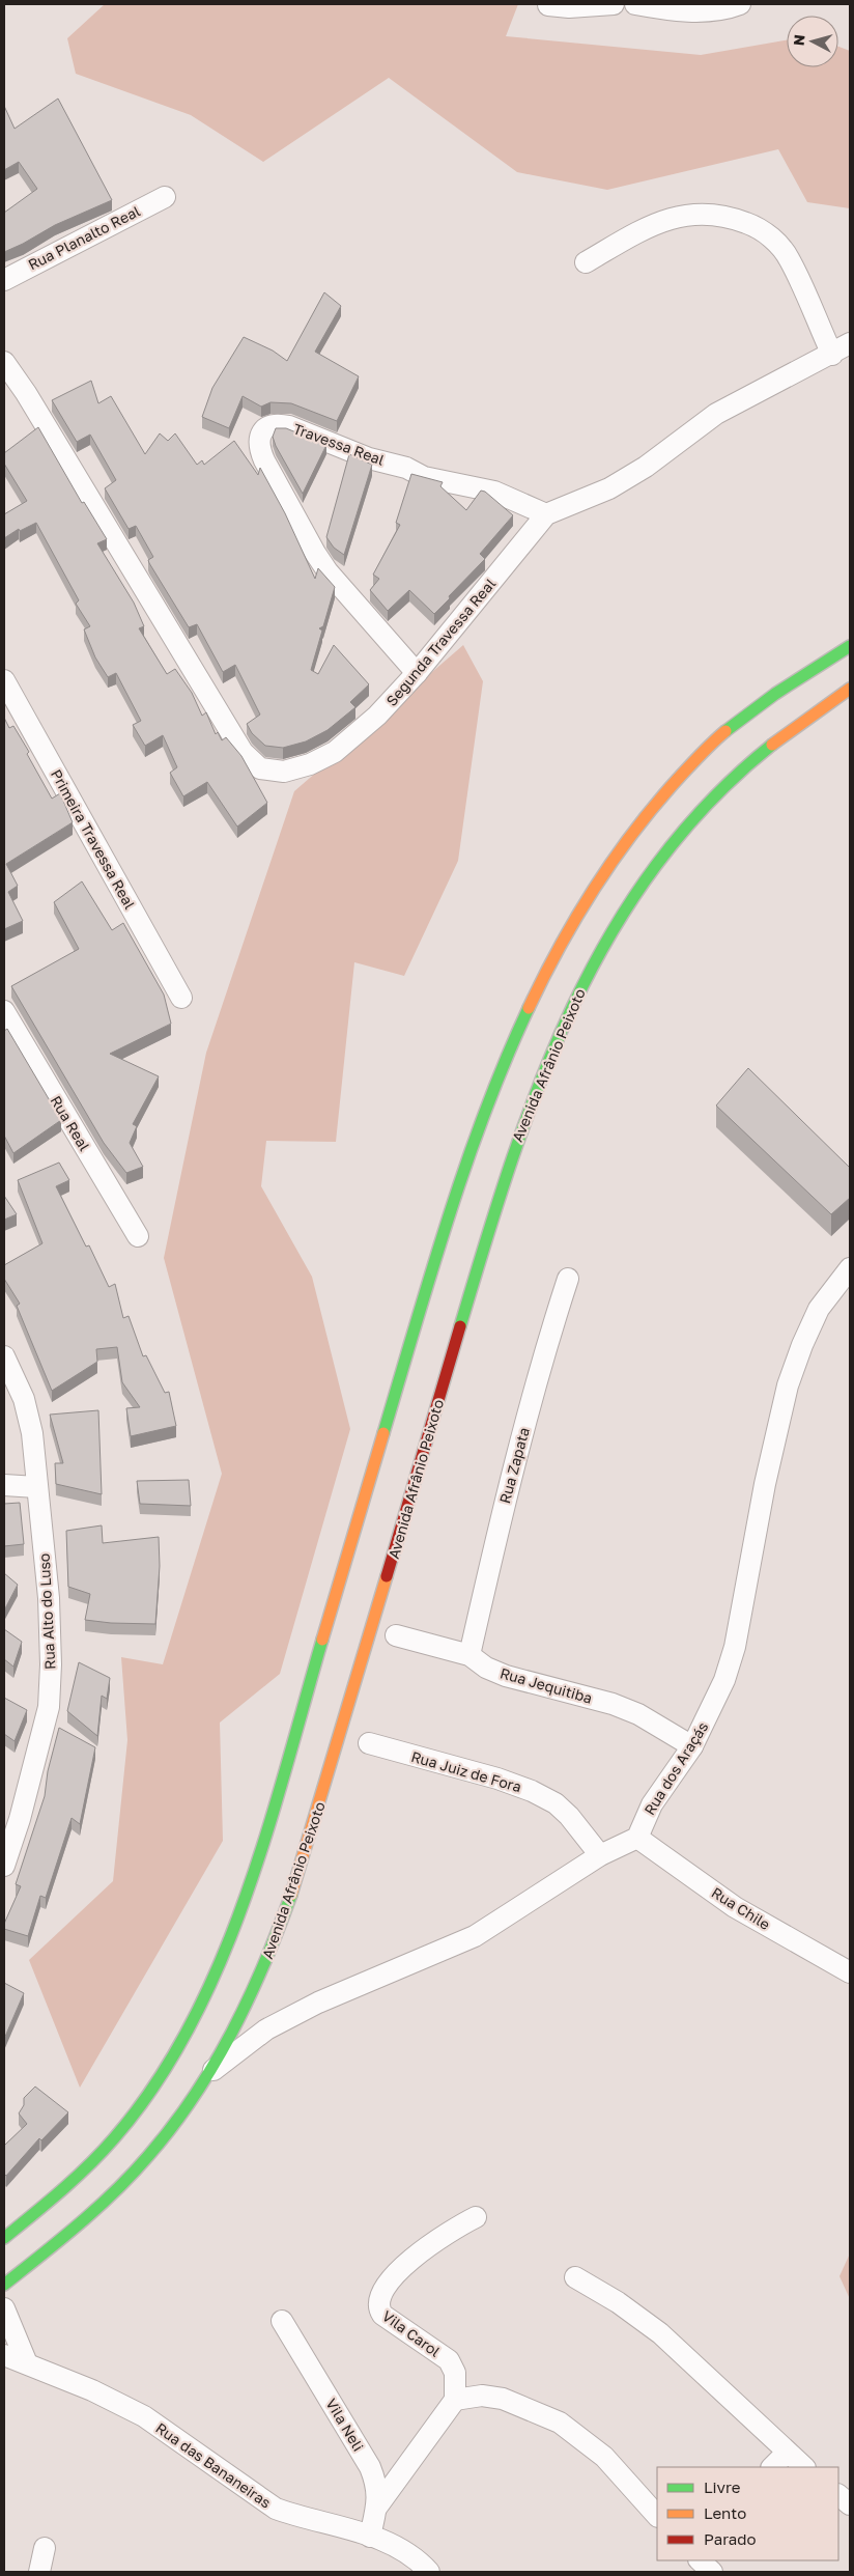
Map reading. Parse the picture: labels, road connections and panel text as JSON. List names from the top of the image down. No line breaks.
{"streets":{"main road":["Avenida Afrânio Peixoto"],"street":["Rua Planalto Real","Travessa Real","Segunda Travessa Real","Primeira Travessa Real","Rua Real","Rua Zapata","Rua Alto do Luso","Rua Jequitiba","Rua dos Araçás","Rua Juiz de Fora","Rua Chile","Vila Carol","Vila Neli","Rua das Bananeiras"]},"crossings":[["Travessa Real","Segunda Travessa Real"],["Rua Zapata","Rua Jequitiba"],["Rua Jequitiba","Rua dos Araçás"],["Rua dos Araçás","Rua Chile"],["Vila Neli","Rua das Bananeiras"]],"legend":["Livre","Lento","Parado"],"north":"left"}
